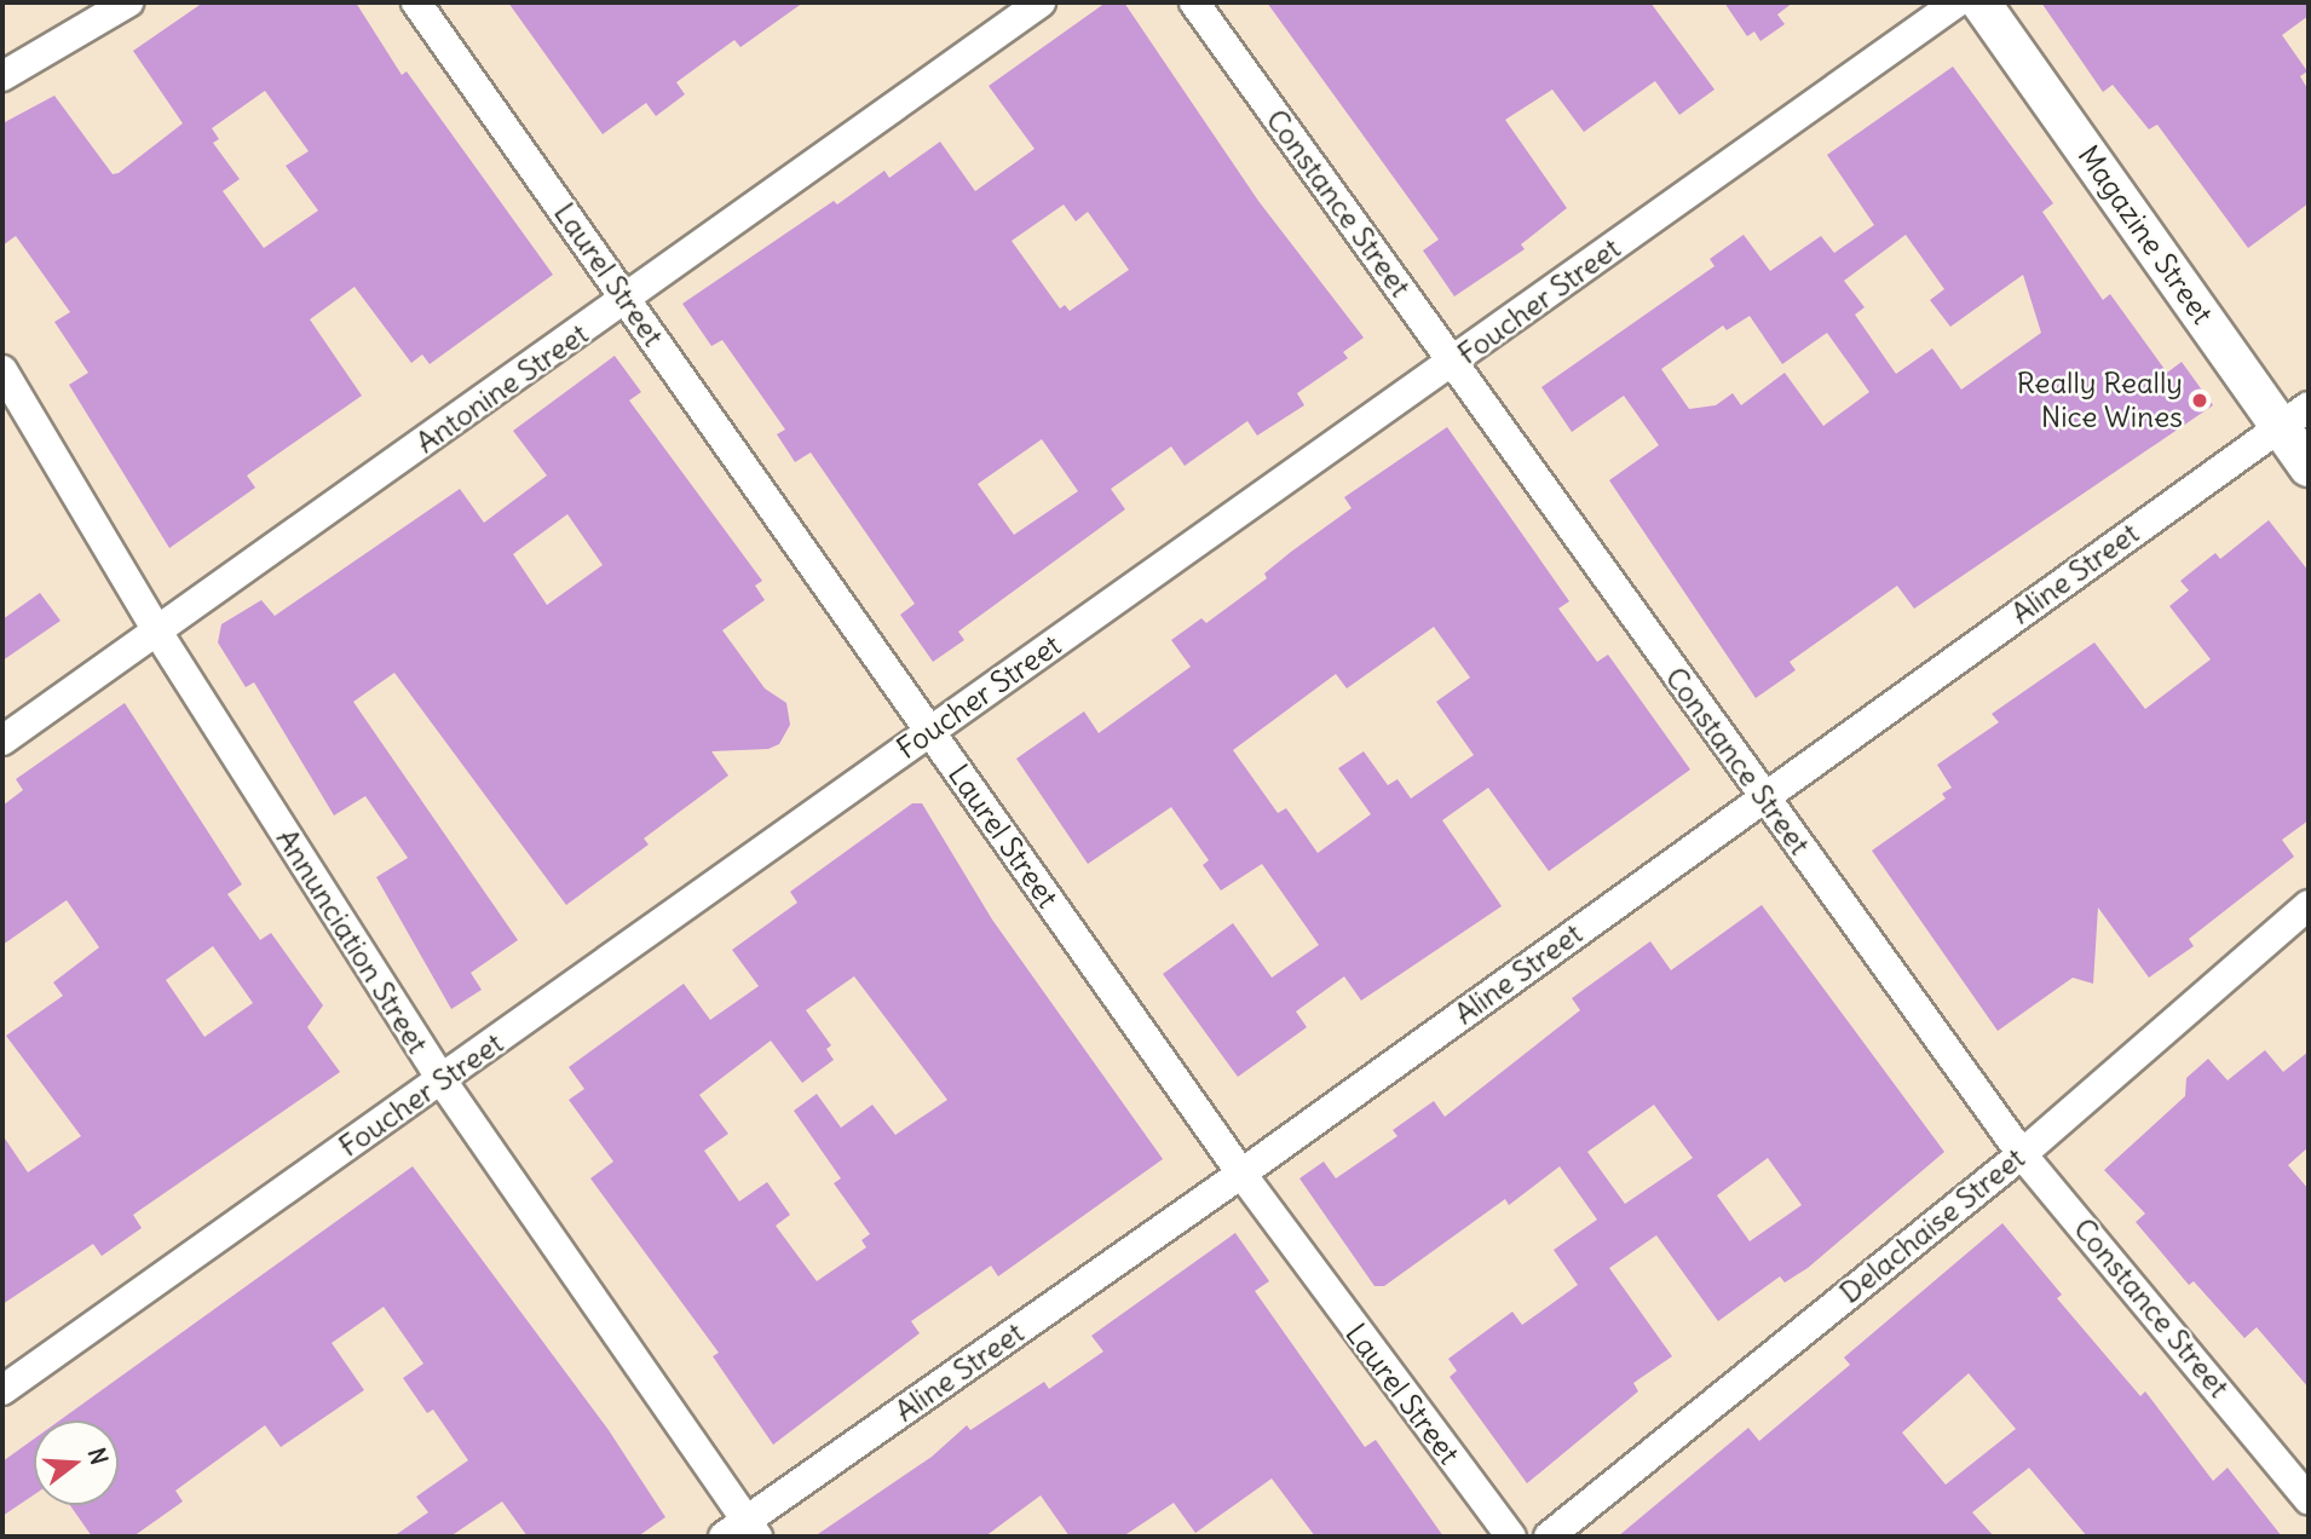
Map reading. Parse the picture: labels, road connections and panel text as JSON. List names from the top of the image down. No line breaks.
{"streets":{"street":["Constance Street","Magazine Street","Laurel Street","Foucher Street","Antonine Street","Aline Street","Annunciation Street","Delachaise Street"]},"crossings":[["Constance Street","Foucher Street"],["Constance Street","Aline Street"],["Constance Street","Delachaise Street"],["Magazine Street","Aline Street"],["Laurel Street","Foucher Street"],["Laurel Street","Antonine Street"],["Laurel Street","Aline Street"],["Foucher Street","Annunciation Street"],["Antonine Street","Annunciation Street"],["Aline Street","Annunciation Street"]],"places":["Really Really Nice Wines"],"north":"right"}
